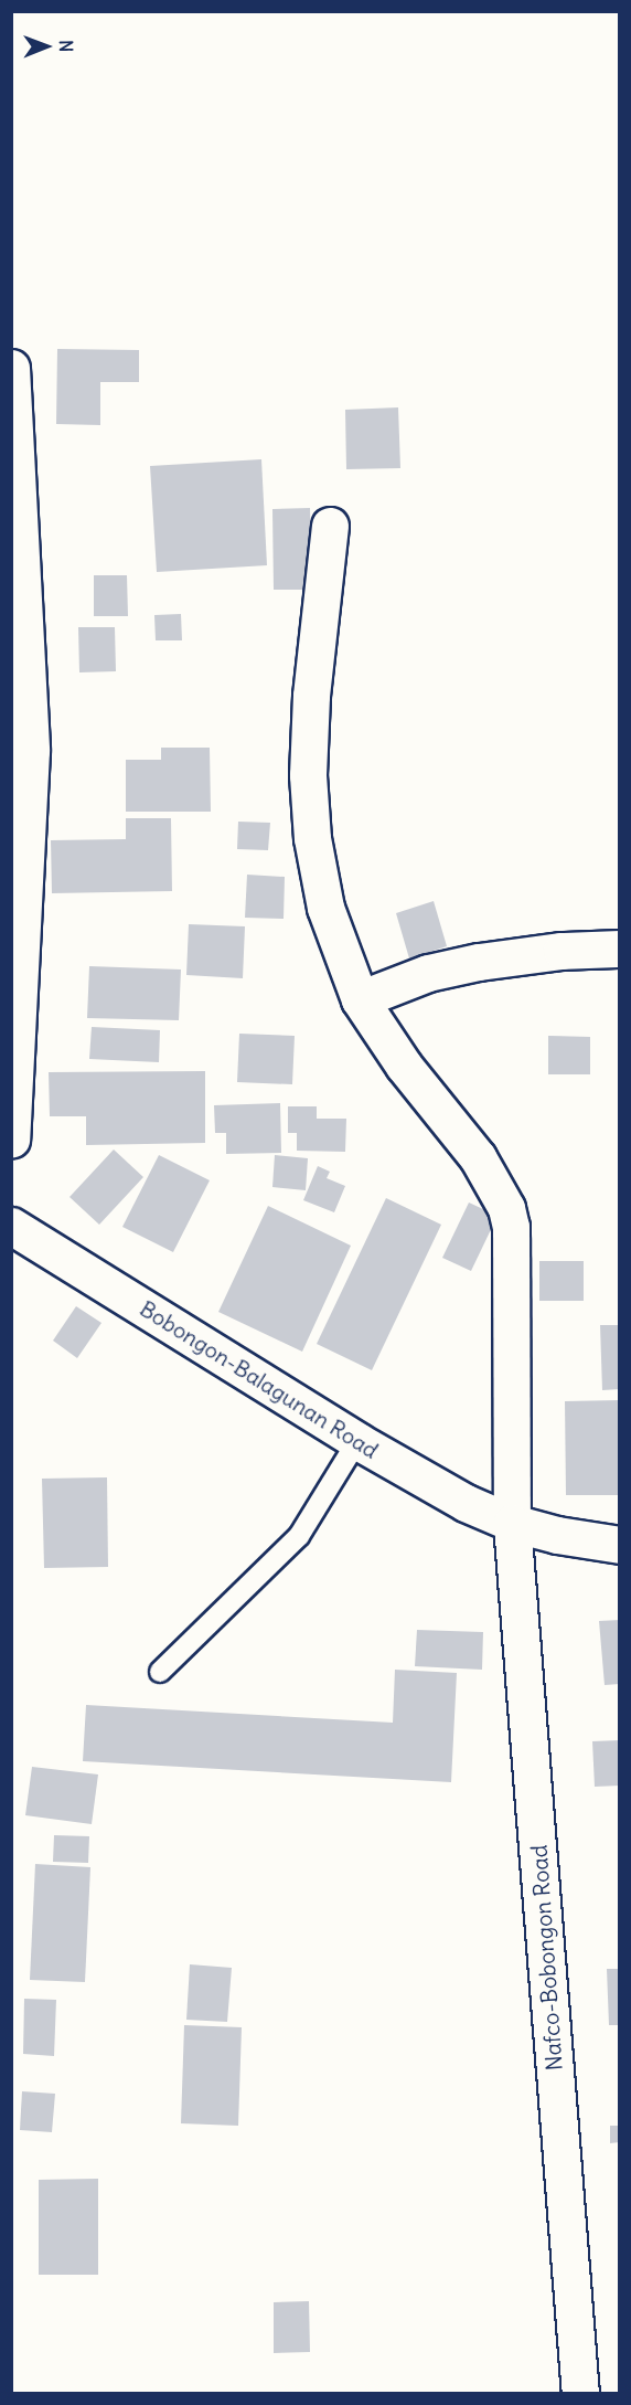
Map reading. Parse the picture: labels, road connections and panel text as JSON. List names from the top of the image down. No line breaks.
{"streets":{"street":["Bobongon-Balagunan Road","Nafco-Bobongon Road"]},"crossings":[["Bobongon-Balagunan Road","Nafco-Bobongon Road"]],"north":"right"}
